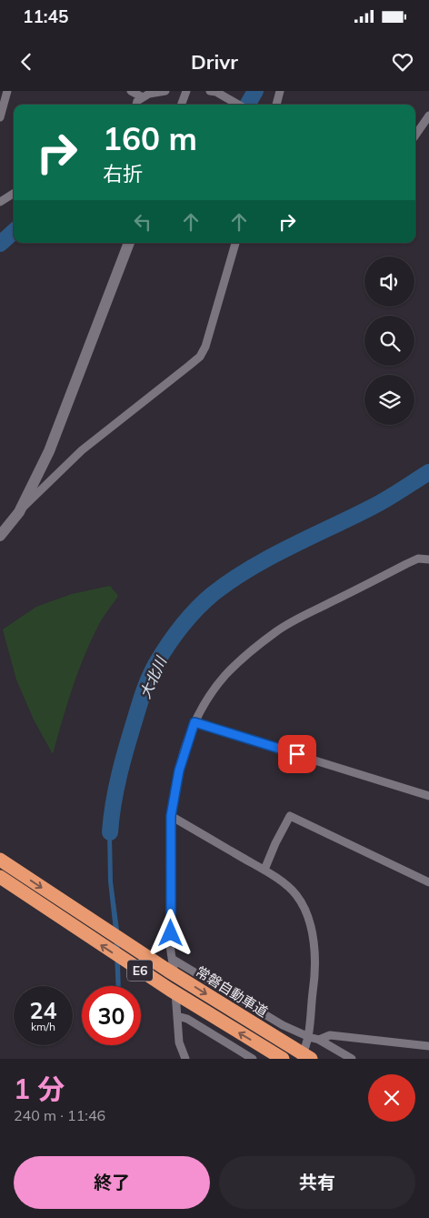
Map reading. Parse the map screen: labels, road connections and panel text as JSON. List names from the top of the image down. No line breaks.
{"streets":{"highway":["E6","常磐自動車道"]},"water":["大北川"],"page":{"status":"11:45","header":"Drivr","turn":["160 m","右折"],"speed":"24 km/h","limit":"30","heading":["1 分","240 m · 11:46"],"buttons":["終了","共有"]}}
